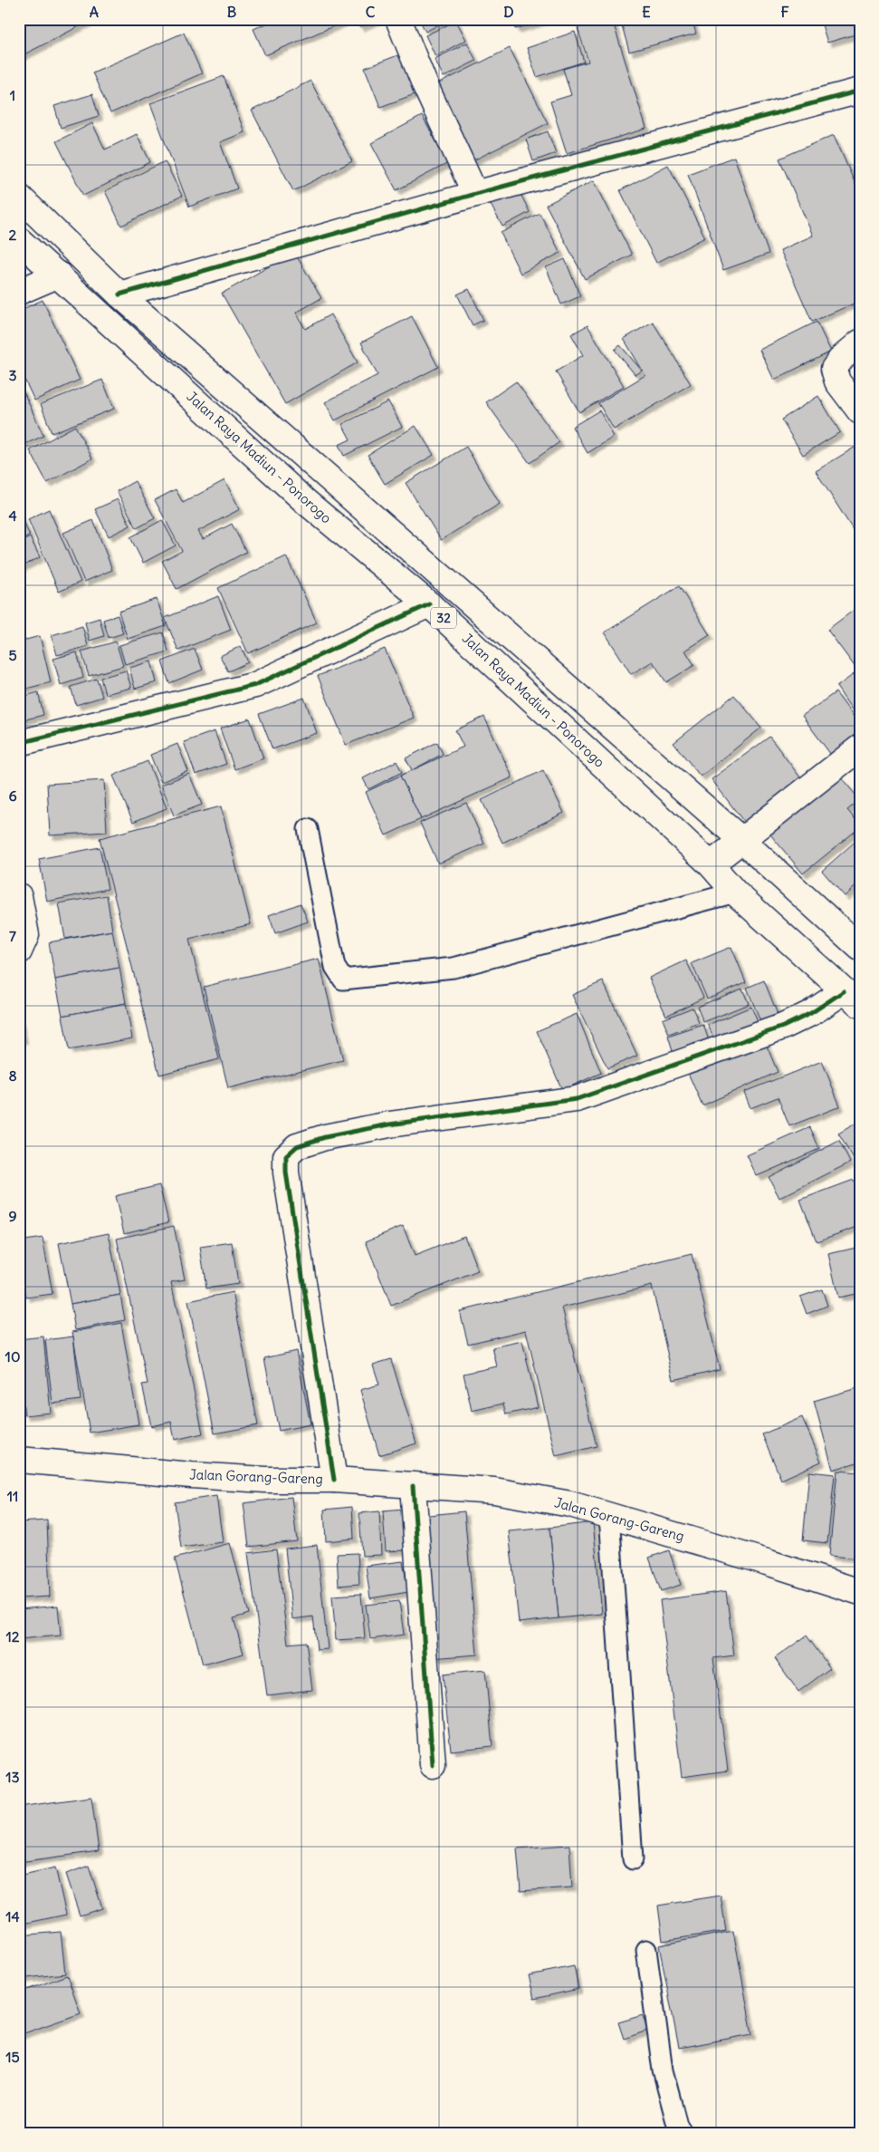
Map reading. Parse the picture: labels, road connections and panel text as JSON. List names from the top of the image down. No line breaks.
{"streets":{"main road":["Jalan Raya Madiun - Ponorogo","32","Jalan Gorang-Gareng"]},"grid":{"columns":["A","B","C","D","E","F"],"rows":["1","2","3","4","5","6","7","8","9","10","11","12","13","14","15"]}}
